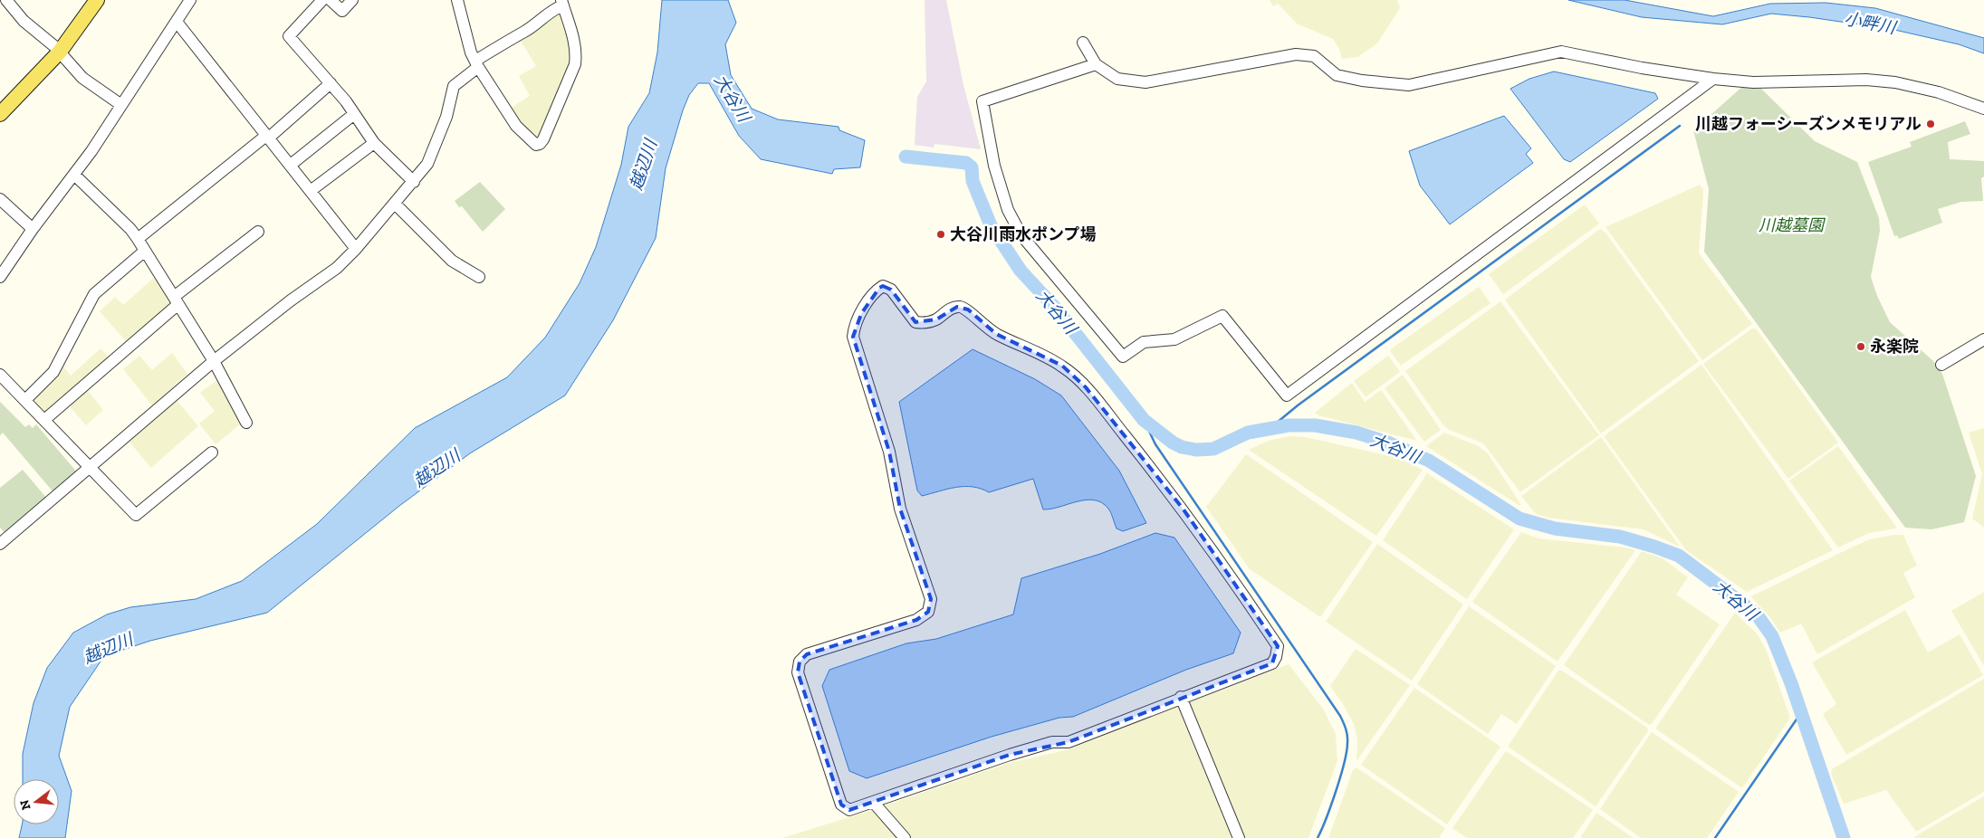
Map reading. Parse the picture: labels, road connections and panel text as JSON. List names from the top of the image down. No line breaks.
{"water":["小畔川","大谷川","越辺川"],"parks":["川越墓園"],"places":["川越フォーシーズンメモリアル","大谷川雨水ポンプ場","永楽院"],"north":"left"}
